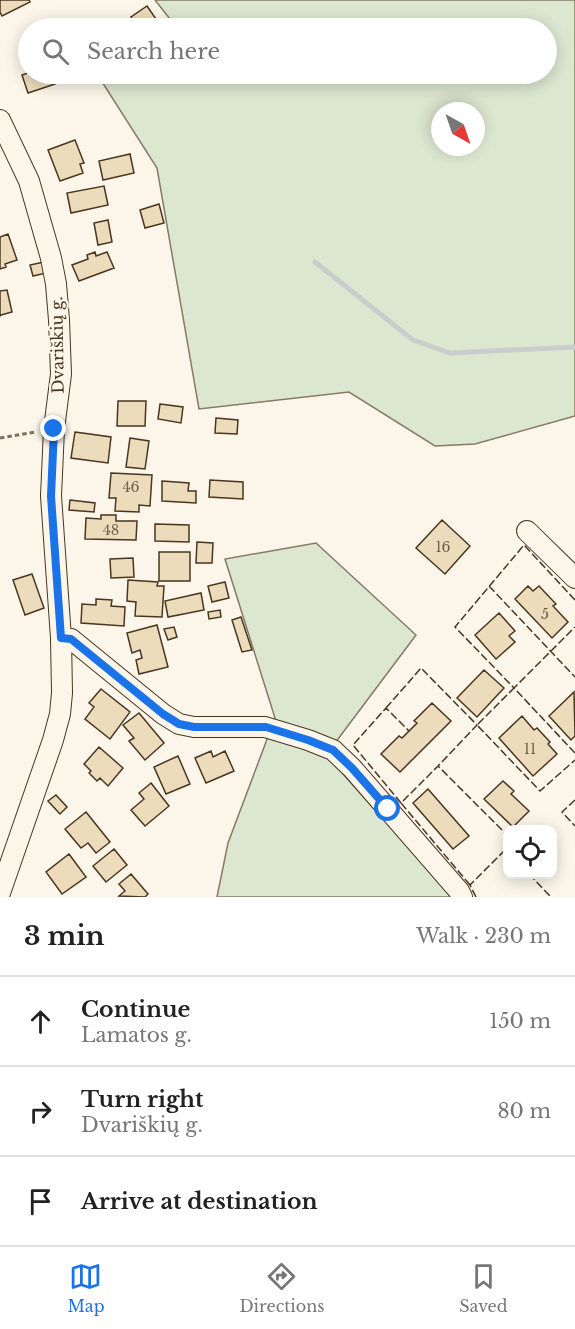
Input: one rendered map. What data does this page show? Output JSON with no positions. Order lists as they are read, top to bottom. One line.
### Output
{"streets":{"street":["Dvariškių g."]},"house_numbers":["46","48","16","5","11"],"north":"bottom right","page":{"search":"Search here","heading":["3 min","Walk · 230 m"],"list":[["Continue","Lamatos g.","150 m"],["Turn right","Dvariškių g.","80 m"],"Arrive at destination"],"nav":["Map","Directions","Saved"]}}
